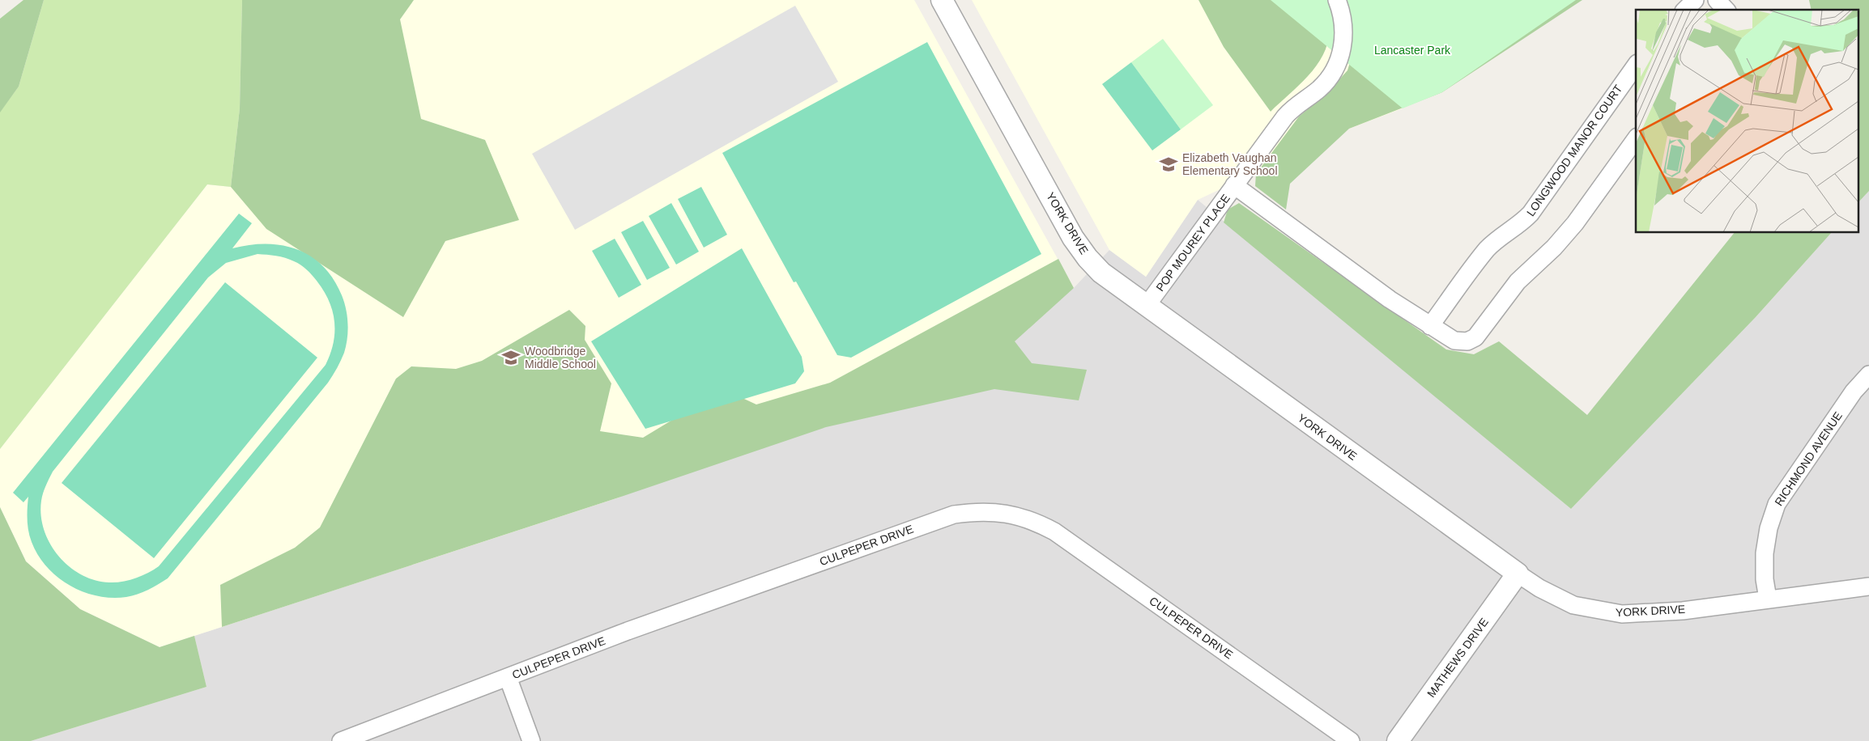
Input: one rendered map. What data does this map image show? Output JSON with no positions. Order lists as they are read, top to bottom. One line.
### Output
{"streets":{"street":["LONGWOOD MANOR COURT","YORK DRIVE","POP MOUREY PLACE","RICHMOND AVENUE","CULPEPER DRIVE","MATHEWS DRIVE"]},"crossings":[["YORK DRIVE","POP MOUREY PLACE"],["YORK DRIVE","RICHMOND AVENUE"],["YORK DRIVE","MATHEWS DRIVE"]],"parks":["Lancaster Park"],"places":{"school or university":["Elizabeth Vaughan Elementary School","Woodbridge Middle School"]}}
